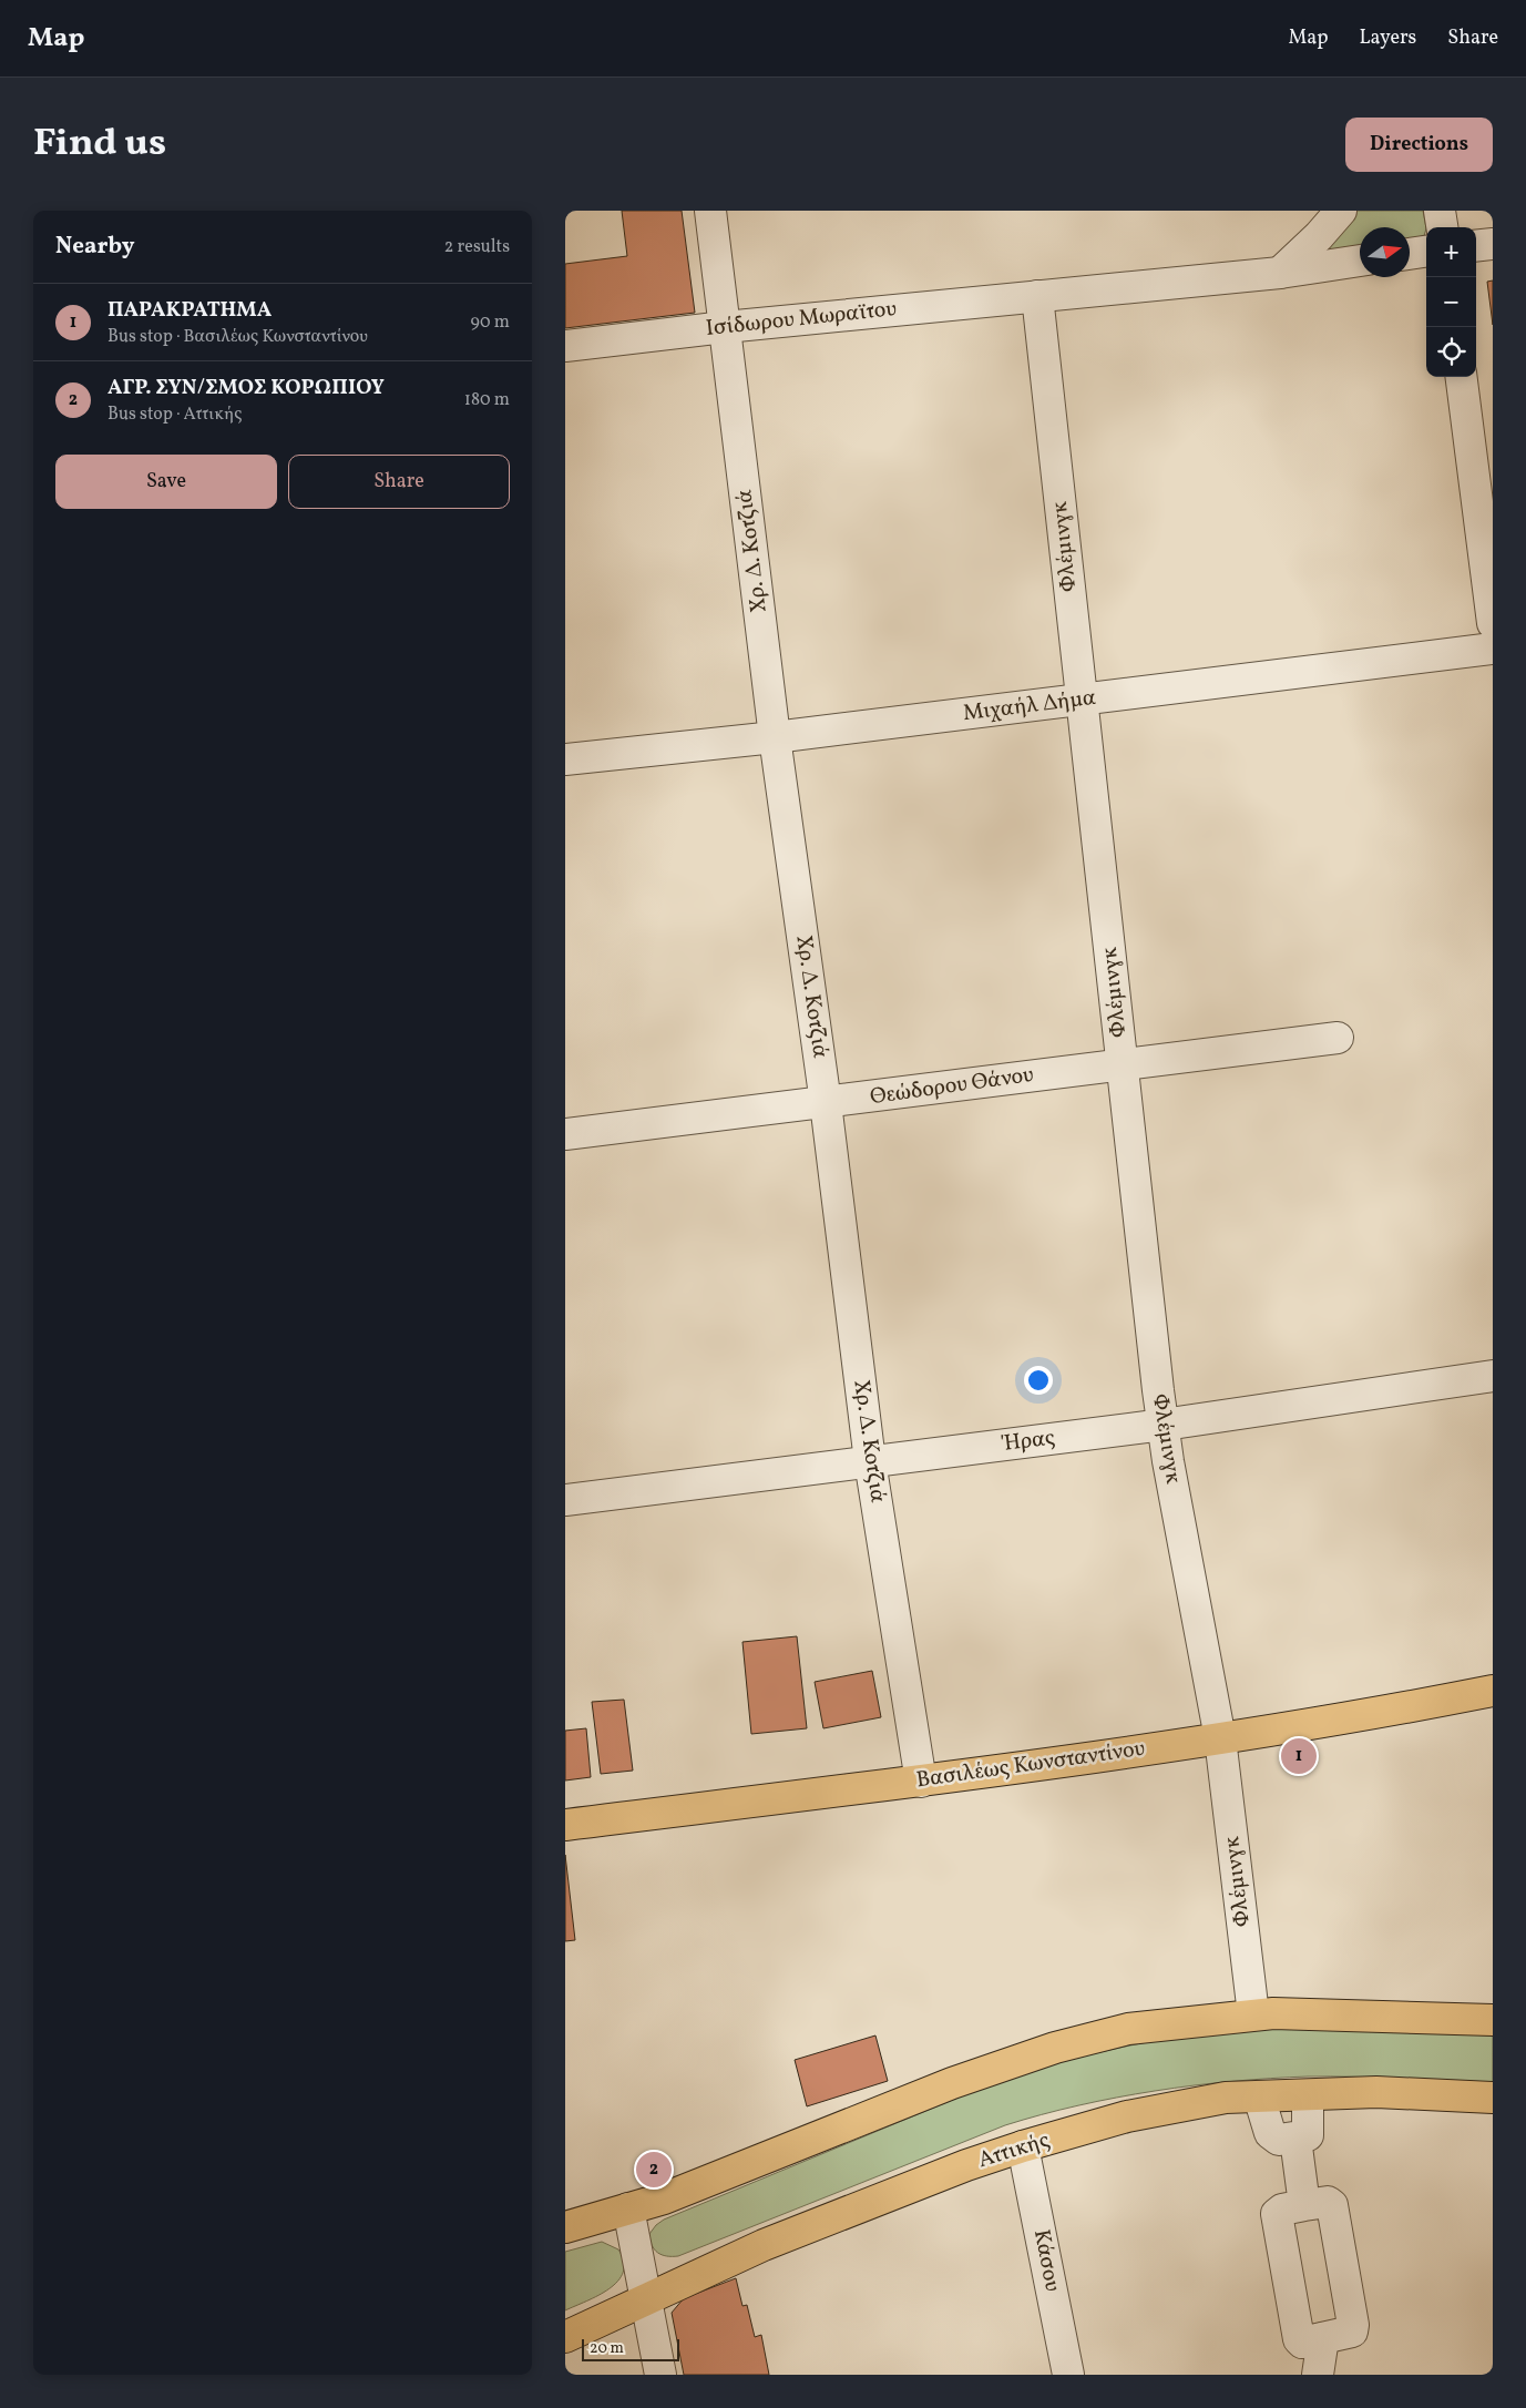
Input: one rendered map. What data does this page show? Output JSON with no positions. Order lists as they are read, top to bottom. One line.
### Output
{"streets":{"main road":["Βασιλέως Κωνσταντίνου","Αττικής"],"street":["Ισίδωρου Μωραϊτου","Φλέμινγκ","Χρ. Δ. Κοτζιά","Μιχαήλ Δήμα","Θεώδορου Θάνου","Ήρας","Κάσου"]},"crossings":[["Ισίδωρου Μωραϊτου","Φλέμινγκ"],["Ισίδωρου Μωραϊτου","Χρ. Δ. Κοτζιά"],["Φλέμινγκ","Μιχαήλ Δήμα"],["Φλέμινγκ","Θεώδορου Θάνου"],["Φλέμινγκ","Ήρας"],["Φλέμινγκ","Βασιλέως Κωνσταντίνου"],["Χρ. Δ. Κοτζιά","Μιχαήλ Δήμα"],["Χρ. Δ. Κοτζιά","Θεώδορου Θάνου"],["Χρ. Δ. Κοτζιά","Ήρας"],["Χρ. Δ. Κοτζιά","Βασιλέως Κωνσταντίνου"],["Αττικής","Κάσου"]],"scale_bar":"20 m","north":"right","page":{"header":"Map","nav":["Map","Layers","Share"],"title":"Find us","buttons":["Directions",["Save","Share"]],"heading":["Nearby","2 results"],"map_buttons":["+","−"],"list":[{"mark":"1","name":"ΠΑΡΑΚΡΑΤΗΜΑ","note":"Bus stop · Βασιλέως Κωνσταντίνου","value":"90 m"},{"mark":"2","name":"ΑΓΡ. ΣΥΝ/ΣΜΟΣ ΚΟΡΩΠΙΟΥ","note":"Bus stop · Αττικής","value":"180 m"}],"pins":["1","2"],"scale":"20 m"}}
